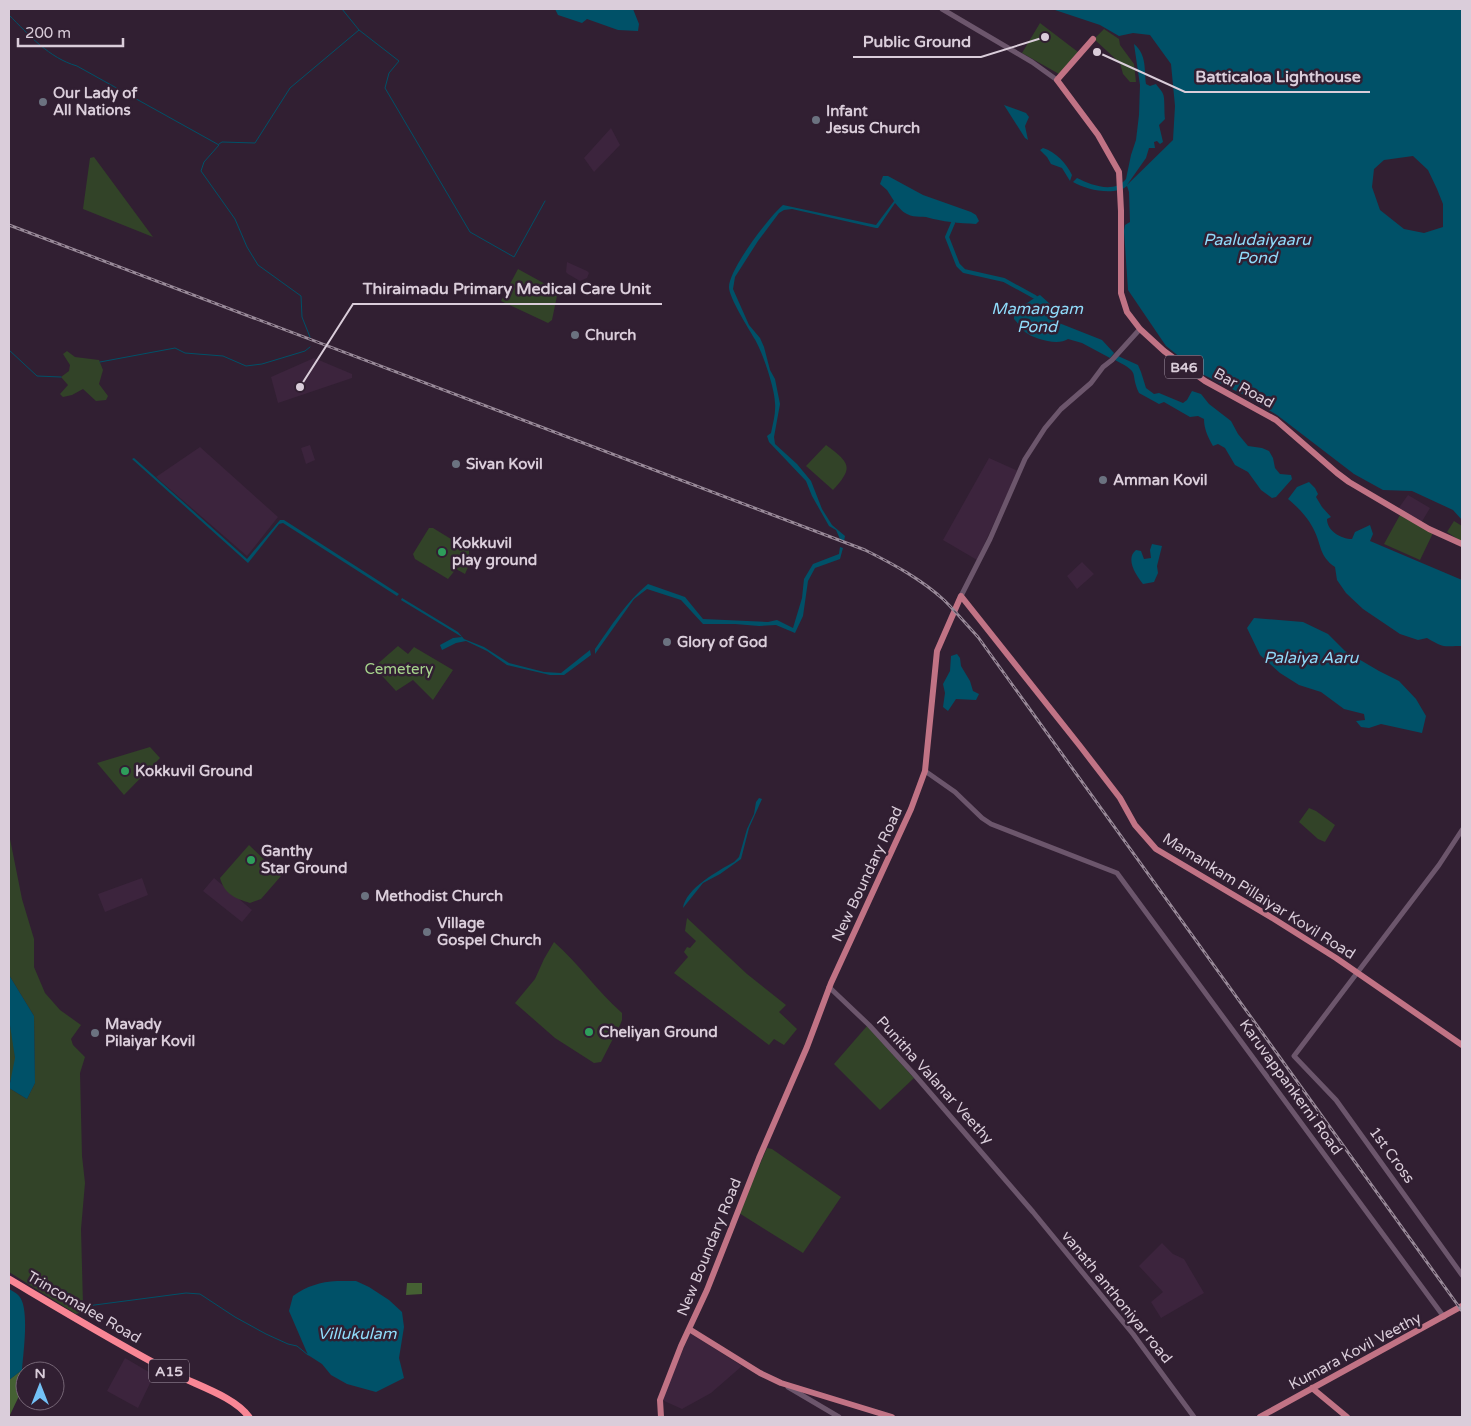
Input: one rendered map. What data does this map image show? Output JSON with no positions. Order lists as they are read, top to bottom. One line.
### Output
{"streets":{"highway":["Trincomalee Road","A15"],"main road":["B46","Bar Road","New Boundary Road","Mamankam Pillaiyar Kovil Road","Kumara Kovil Veethy"],"street":["Punitha Valanar Veethy","Karuvappankerni Road","1st Cross","vanath anthoniyar road"]},"crossings":[["Bar Road","New Boundary Road"],["New Boundary Road","Mamankam Pillaiyar Kovil Road"],["New Boundary Road","Punitha Valanar Veethy"],["New Boundary Road","Karuvappankerni Road"],["Mamankam Pillaiyar Kovil Road","1st Cross"],["Punitha Valanar Veethy","vanath anthoniyar road"],["Karuvappankerni Road","Kumara Kovil Veethy"]],"water":["Paaludaiyaaru Pond","Mamangam Pond","Palaiya Aaru","Villukulam"],"parks":["Cemetery"],"places":["Public Ground","Batticaloa Lighthouse","Our Lady of All Nations","Infant Jesus Church","Church","Thiraimadu Primary Medical Care Unit","Sivan Kovil","Amman Kovil","Kokkuvil play ground","Glory of God","Kokkuvil Ground","Ganthy Star Ground","Methodist Church","Village Gospel Church","Cheliyan Ground","Mavady Pilaiyar Kovil"],"scale_bar":"200 m","north":"top"}
